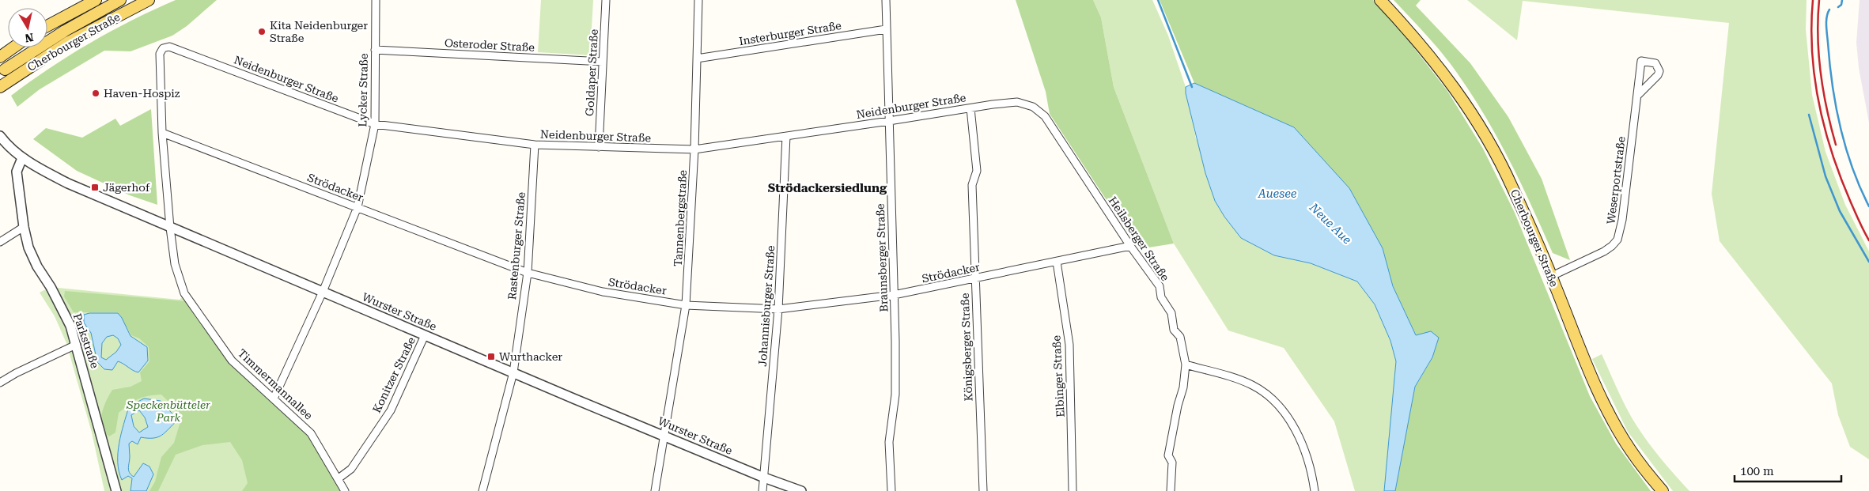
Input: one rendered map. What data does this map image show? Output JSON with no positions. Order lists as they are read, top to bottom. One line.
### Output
{"streets":{"main road":["Cherbourger Straße"],"street":["Insterburger Straße","Osteroder Straße","Goldaper Straße","Neidenburger Straße","Lycker Straße","Weserportstraße","Strödacker","Tannenbergstraße","Heilsberger Straße","Rastenburger Straße","Braunsberger Straße","Johannisburger Straße","Wurster Straße","Parkstraße","Königsberger Straße","Konitzer Straße","Elbinger Straße","Timmermannallee"]},"crossings":[["Insterburger Straße","Tannenbergstraße"],["Insterburger Straße","Braunsberger Straße"],["Cherbourger Straße","Weserportstraße"],["Osteroder Straße","Goldaper Straße"],["Osteroder Straße","Lycker Straße"],["Goldaper Straße","Neidenburger Straße"],["Neidenburger Straße","Lycker Straße"],["Neidenburger Straße","Tannenbergstraße"],["Neidenburger Straße","Heilsberger Straße"],["Neidenburger Straße","Rastenburger Straße"],["Neidenburger Straße","Braunsberger Straße"],["Neidenburger Straße","Johannisburger Straße"],["Neidenburger Straße","Königsberger Straße"],["Neidenburger Straße","Timmermannallee"],["Lycker Straße","Strödacker"],["Lycker Straße","Wurster Straße"],["Lycker Straße","Timmermannallee"],["Strödacker","Tannenbergstraße"],["Strödacker","Heilsberger Straße"],["Strödacker","Rastenburger Straße"],["Strödacker","Braunsberger Straße"],["Strödacker","Johannisburger Straße"],["Strödacker","Königsberger Straße"],["Strödacker","Elbinger Straße"],["Strödacker","Timmermannallee"],["Tannenbergstraße","Wurster Straße"],["Rastenburger Straße","Wurster Straße"],["Johannisburger Straße","Wurster Straße"],["Wurster Straße","Parkstraße"],["Wurster Straße","Konitzer Straße"],["Wurster Straße","Timmermannallee"],["Konitzer Straße","Timmermannallee"]],"districts":["Strödackersiedlung"],"water":["Auesee","Neue Aue"],"parks":["Speckenbütteler Park"],"places":{"other":["Kita Neidenburger Straße","Haven-Hospiz"],"transit":["Jägerhof","Wurthacker"]},"scale_bar":"100 m","north":"bottom"}
